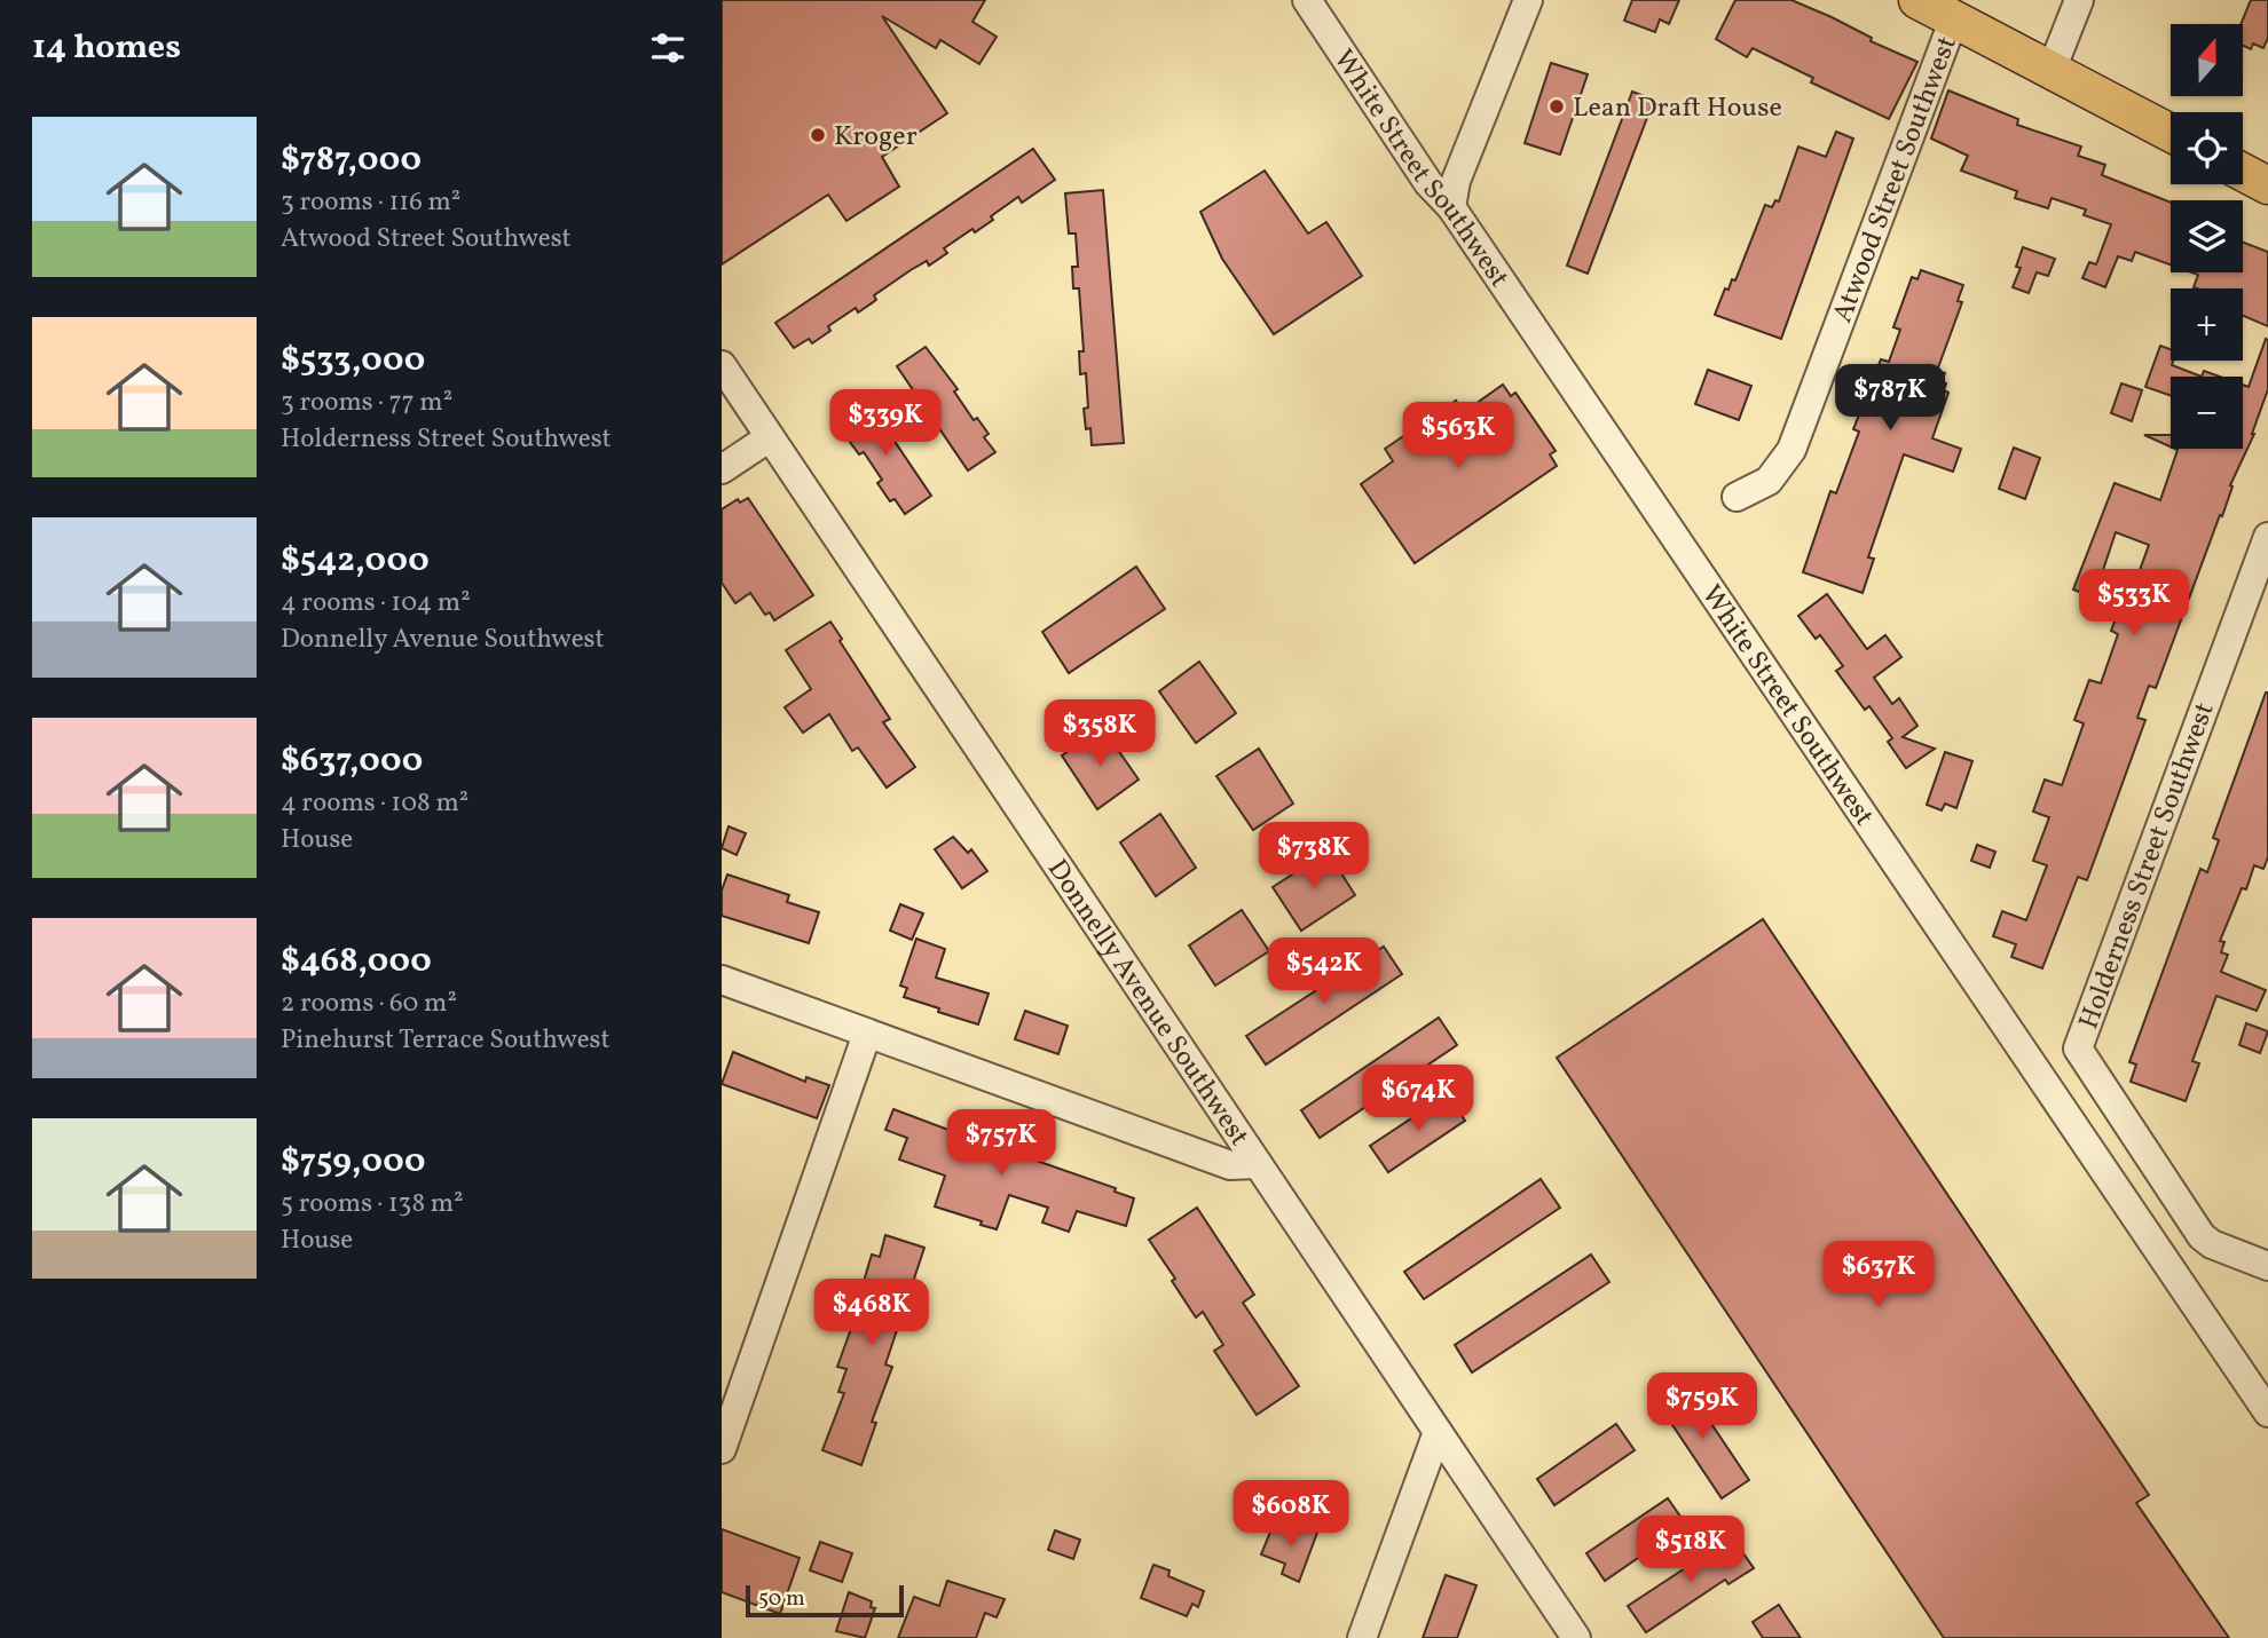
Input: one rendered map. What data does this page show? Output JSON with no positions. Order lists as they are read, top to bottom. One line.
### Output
{"streets":{"street":["White Street Southwest","Atwood Street Southwest","Holderness Street Southwest","Donnelly Avenue Southwest"]},"places":["Lean Draft House","Kroger"],"scale_bar":"50 m","north":"top","page":{"heading":"14 homes","map_buttons":["+","−"],"list":[{"name":"$787,000","note":"3 rooms · 116 m² · Atwood Street Southwest"},{"name":"$533,000","note":"3 rooms · 77 m² · Holderness Street Southwest"},{"name":"$542,000","note":"4 rooms · 104 m² · Donnelly Avenue Southwest"},{"name":"$637,000","note":"4 rooms · 108 m² · House"},{"name":"$468,000","note":"2 rooms · 60 m² · Pinehurst Terrace Southwest"},{"name":"$759,000","note":"5 rooms · 138 m² · House"}],"price":["$787K","$339K","$563K","$533K","$358K","$738K","$542K","$674K","$757K","$637K","$468K","$759K","$608K","$518K"],"scale":"50 m"}}
